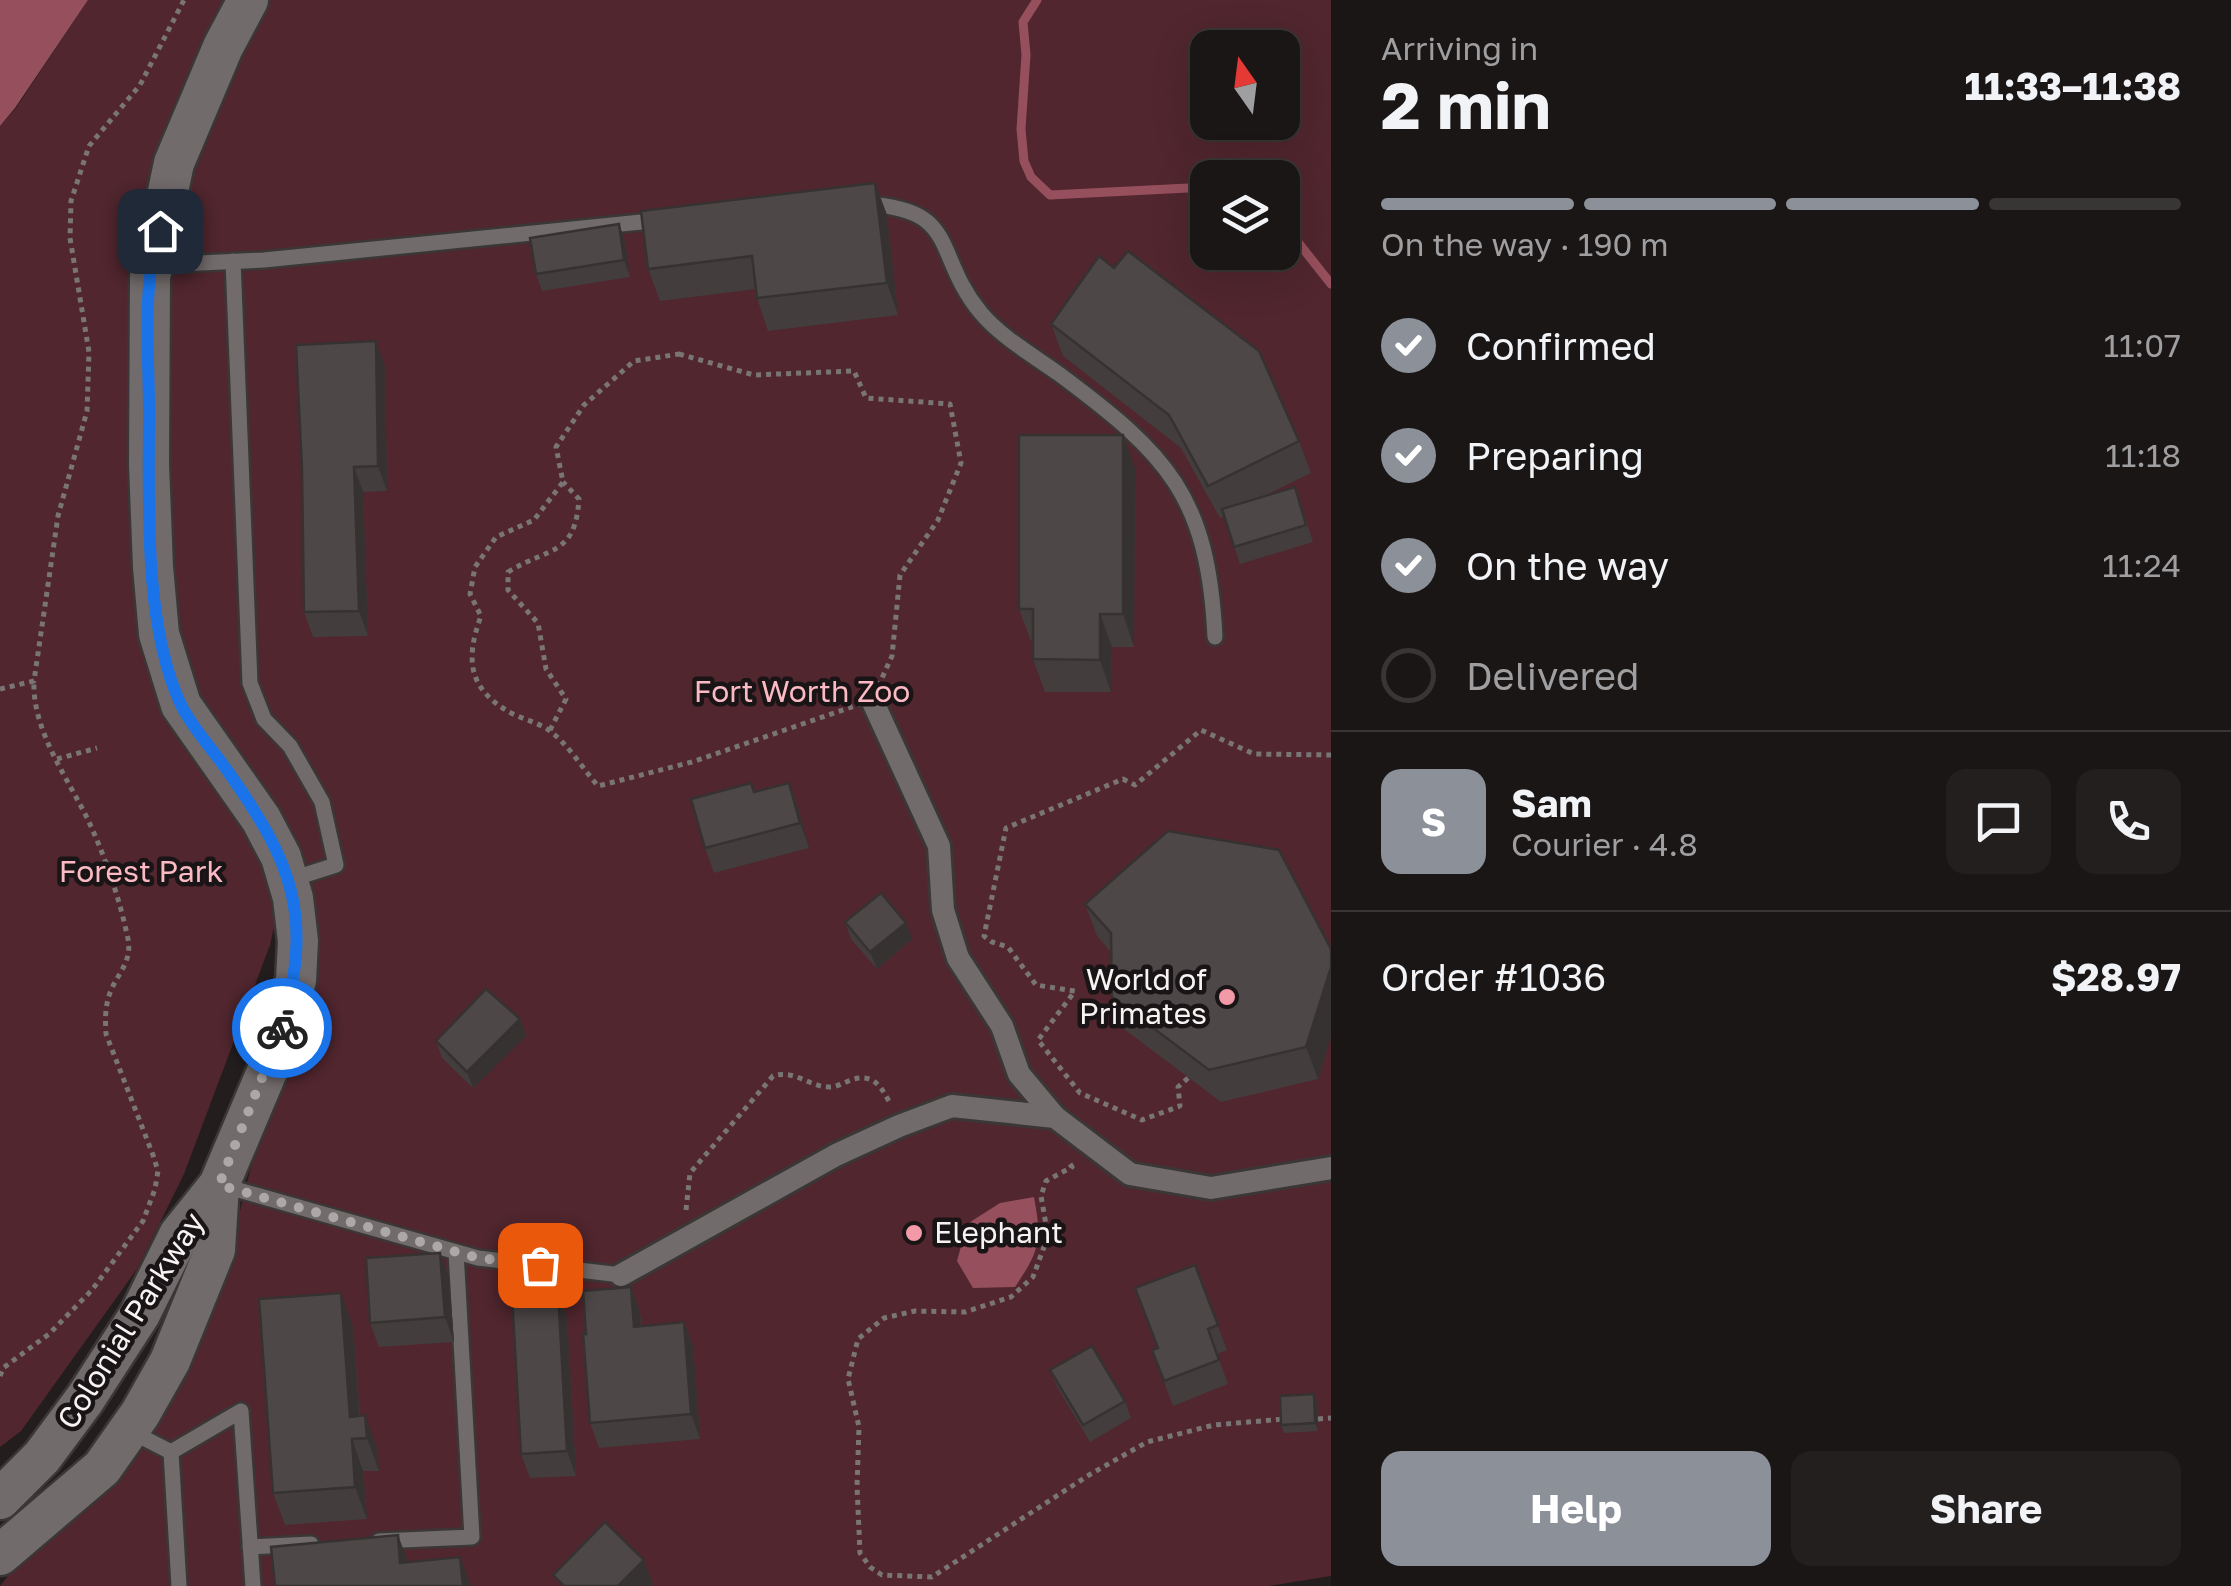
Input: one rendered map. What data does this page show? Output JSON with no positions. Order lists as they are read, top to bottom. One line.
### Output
{"streets":{"street":["Colonial Parkway"]},"parks":["Fort Worth Zoo","Forest Park"],"places":["World of Primates","Elephant"],"north":"top","page":{"heading":["2 min","Arriving in","11:33–11:38"],"panel":["Sam","Courier · 4.8","Order #1036","$28.97"],"bar":"On the way · 190 m","list":[["Confirmed","11:07"],["Preparing","11:18"],["On the way","11:24"],"Delivered"],"round":"S","buttons":["Help","Share"]}}
